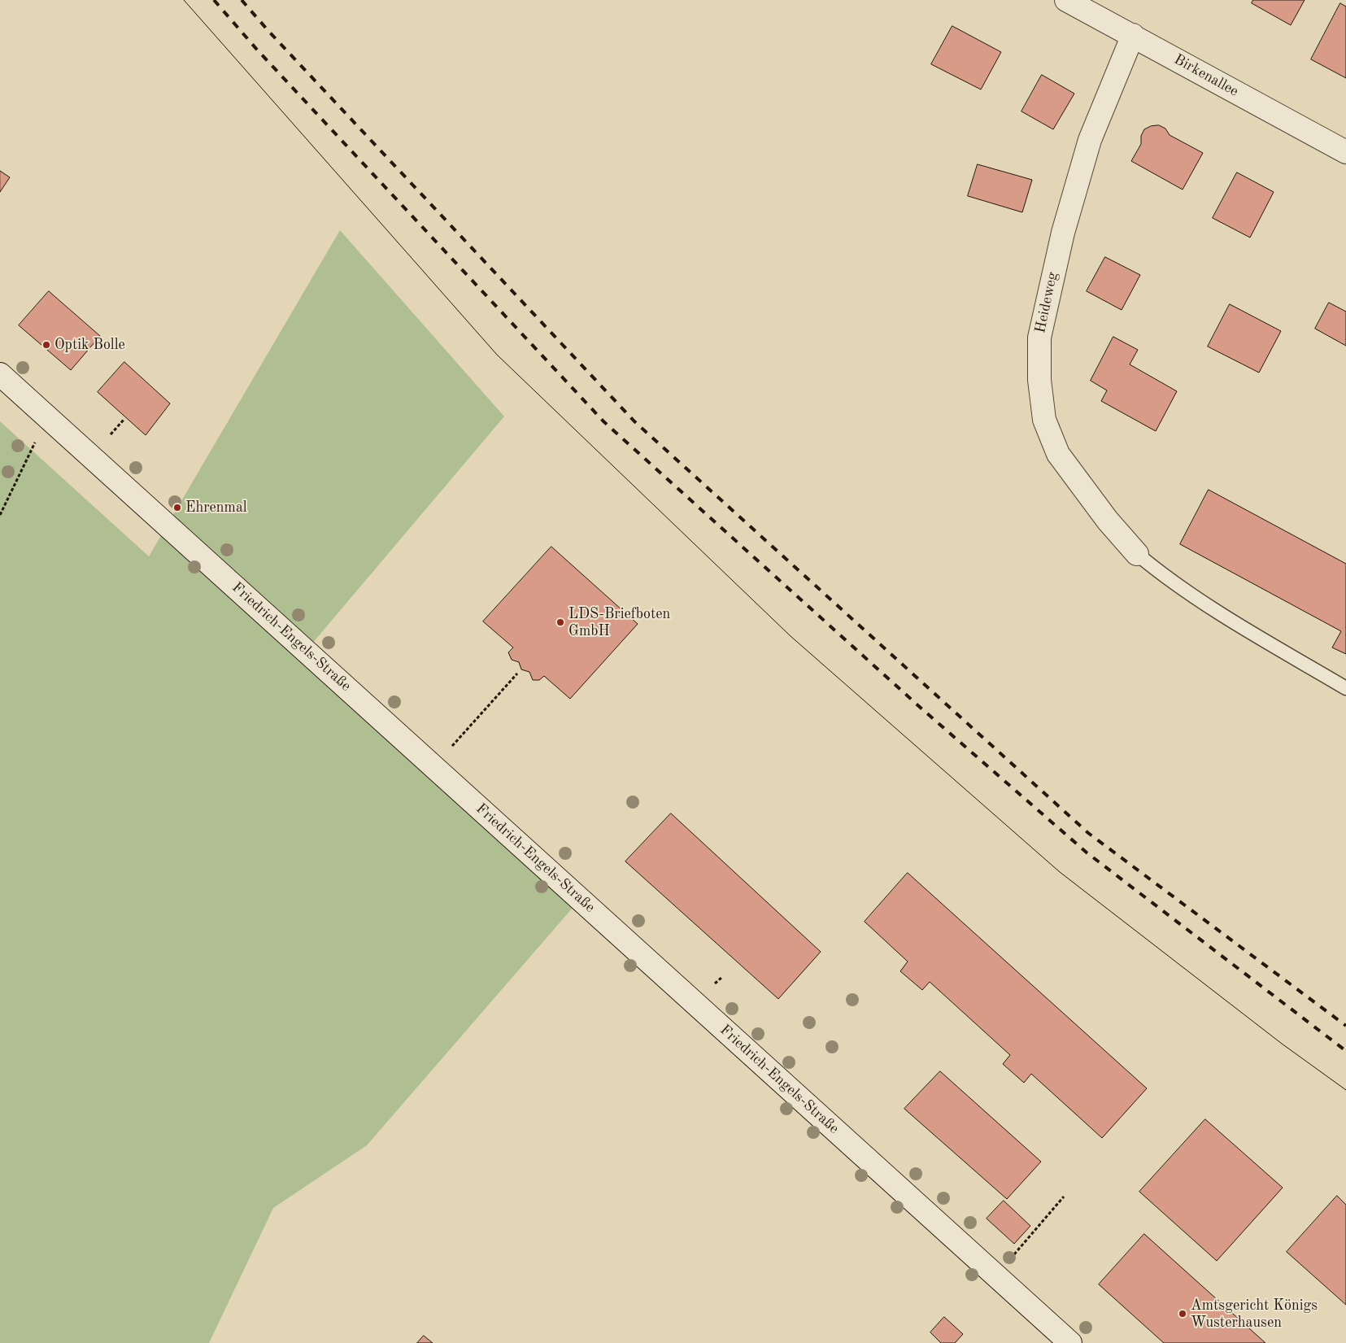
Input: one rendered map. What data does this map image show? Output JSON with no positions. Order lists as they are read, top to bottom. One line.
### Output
{"streets":{"main road":["Birkenallee","Heideweg","Friedrich-Engels-Straße"]},"crossings":[["Birkenallee","Heideweg"]],"places":["Optik Bolle","Ehrenmal","LDS-Briefboten GmbH","Amtsgericht Königs Wusterhausen"]}
